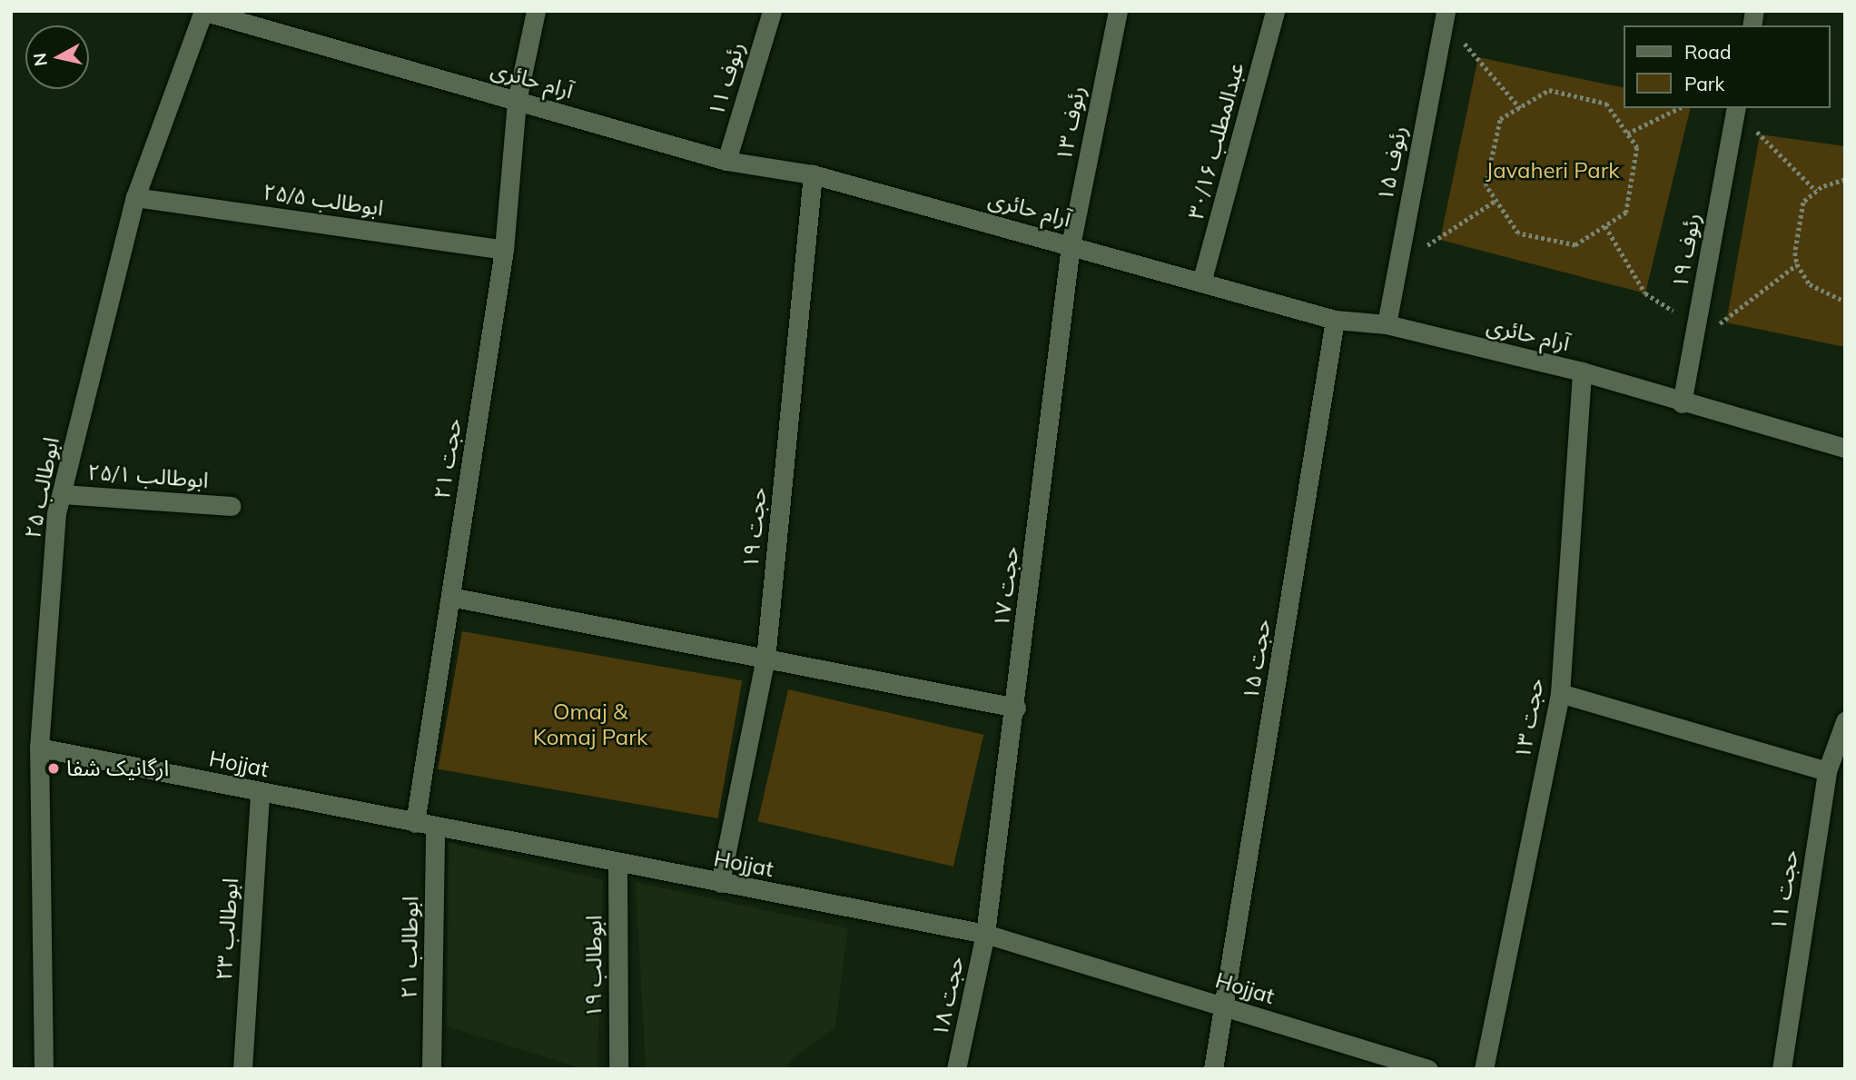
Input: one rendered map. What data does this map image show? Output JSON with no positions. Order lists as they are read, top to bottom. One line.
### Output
{"streets":{"street":["رئوف ۱۱","آرام حائری","رئوف ۱۳","عبدالمطلب ۳۰/۱۶","رئوف ۱۵","ابوطالب ۲۵/۵","رئوف ۱۹","حجت ۲۱","ابوطالب ۲۵/۱","ابوطالب ۲۵","حجت ۱۹","حجت ۱۷","حجت ۱۵","حجت ۱۳","Hojjat","حجت ۱۱","ابوطالب ۲۳","ابوطالب ۲۱","ابوطالب ۱۹","حجت ۱۸"]},"crossings":[["رئوف ۱۱","آرام حائری"],["آرام حائری","رئوف ۱۳"],["آرام حائری","عبدالمطلب ۳۰/۱۶"],["آرام حائری","رئوف ۱۵"],["آرام حائری","رئوف ۱۹"],["آرام حائری","حجت ۲۱"],["آرام حائری","ابوطالب ۲۵"],["آرام حائری","حجت ۱۹"],["آرام حائری","حجت ۱۷"],["آرام حائری","حجت ۱۵"],["آرام حائری","حجت ۱۳"],["رئوف ۱۳","حجت ۱۷"],["ابوطالب ۲۵/۵","حجت ۲۱"],["ابوطالب ۲۵/۵","ابوطالب ۲۵"],["حجت ۲۱","Hojjat"],["ابوطالب ۲۵/۱","ابوطالب ۲۵"],["ابوطالب ۲۵","Hojjat"],["حجت ۱۹","Hojjat"],["حجت ۱۷","Hojjat"],["حجت ۱۷","حجت ۱۸"],["حجت ۱۵","Hojjat"],["Hojjat","ابوطالب ۲۳"],["Hojjat","ابوطالب ۲۱"],["Hojjat","ابوطالب ۱۹"],["Hojjat","حجت ۱۸"]],"parks":["Javaheri Park","Omaj & Komaj Park"],"places":["ارگانیک شفا"],"legend":["Road","Park"],"north":"left"}
